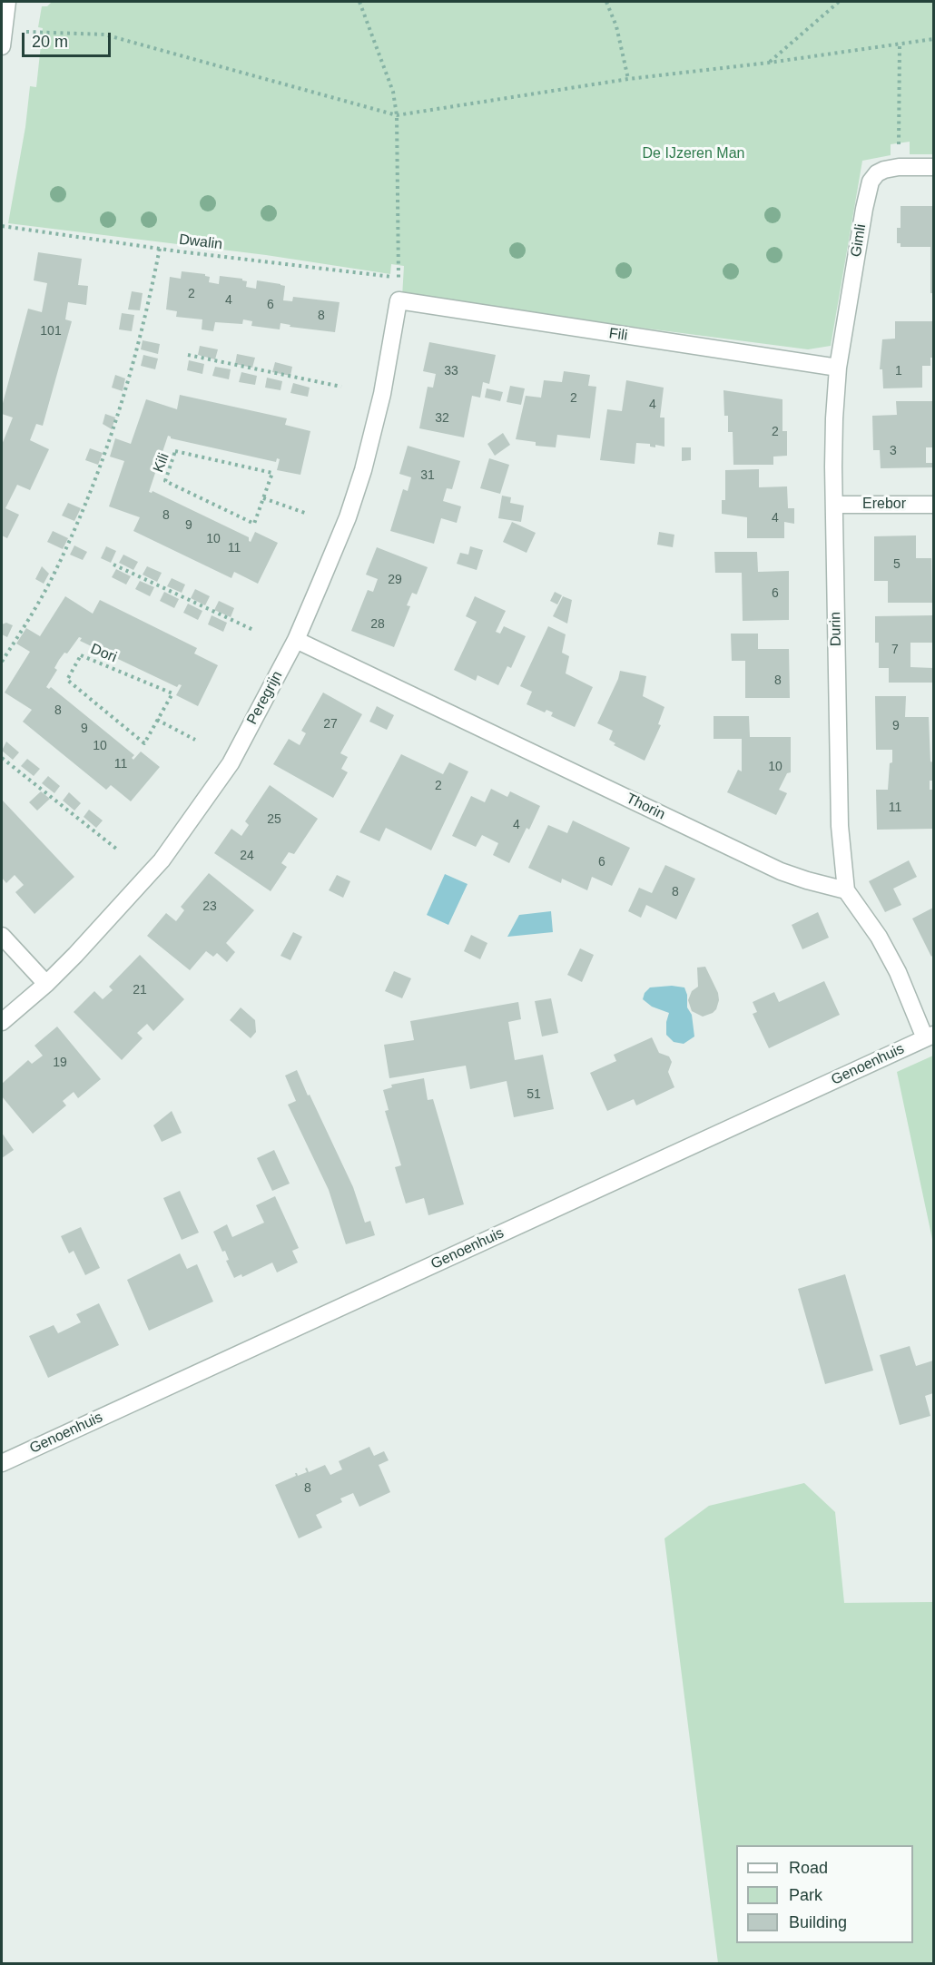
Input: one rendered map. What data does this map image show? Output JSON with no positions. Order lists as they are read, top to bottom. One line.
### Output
{"streets":{"street":["Gimli","Fili","Erebor","Durin","Peregrijn","Thorin","Genoenhuis"],"path":["Dwalin","Kili","Dori"]},"crossings":[["Gimli","Fili"],["Gimli","Durin"],["Fili","Durin"],["Fili","Peregrijn"],["Erebor","Durin"],["Durin","Thorin"],["Peregrijn","Thorin"]],"parks":["De IJzeren Man"],"house_numbers":["2","4","6","8","101","33","1","2","4","32","2","3","31","8","4","9","10","11","5","29","6","28","7","8","8","27","9","9","10","11","10","2","11","25","4","24","6","8","23","21","19","51","8"],"legend":["Road","Park","Building"],"scale_bar":"20 m"}
